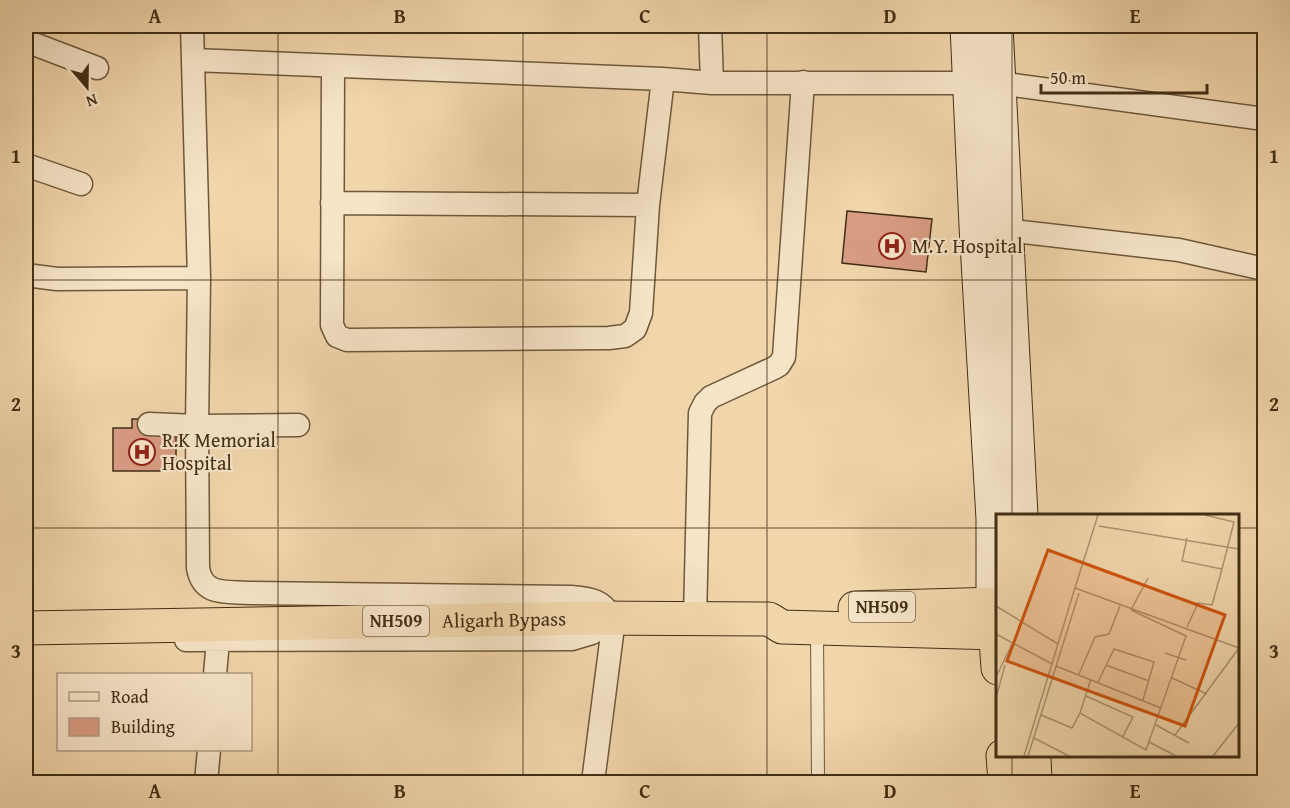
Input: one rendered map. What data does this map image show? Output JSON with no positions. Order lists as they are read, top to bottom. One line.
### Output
{"streets":{"highway":["NH509","Aligarh Bypass"]},"places":{"hospital":["M.Y. Hospital","R.K Memorial Hospital"]},"legend":["Road","Building"],"scale_bar":"50 m","north":"bottom","grid":{"columns":["A","B","C","D","E"],"rows":["1","2","3"]}}
